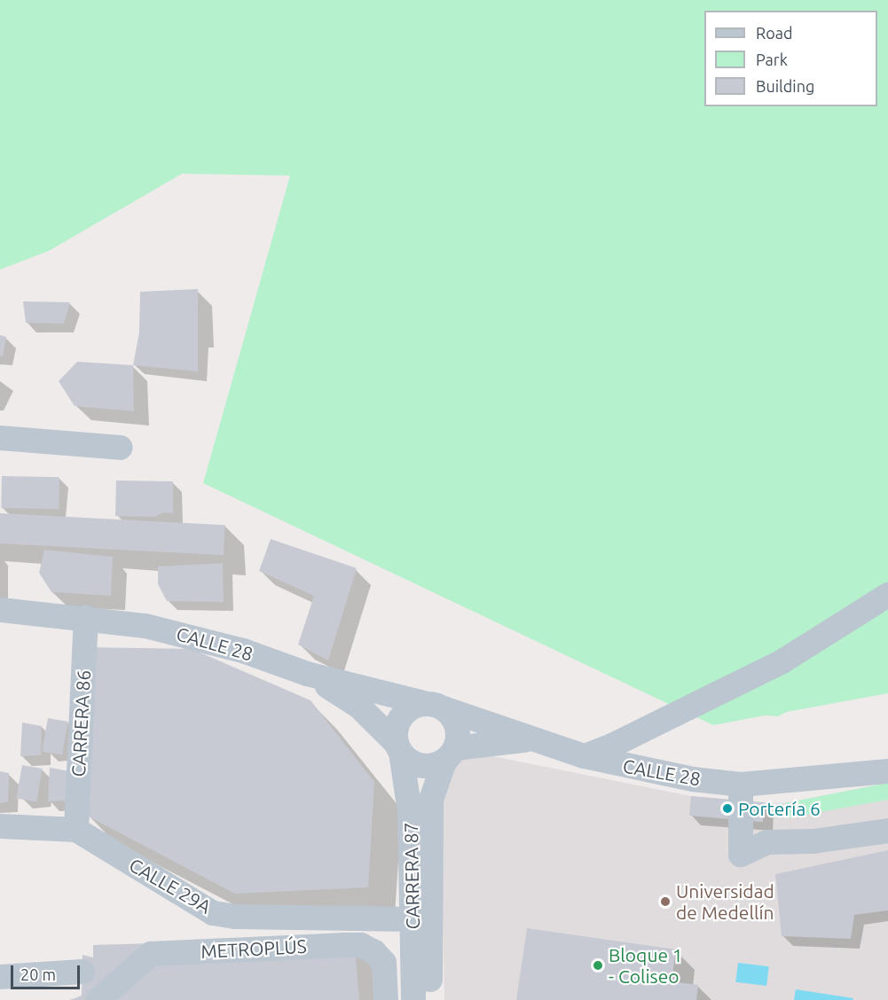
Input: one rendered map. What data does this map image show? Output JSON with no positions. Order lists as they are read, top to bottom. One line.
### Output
{"streets":{"street":["CALLE 28","CARRERA 86","CARRERA 87","CALLE 29A","METROPLÚS"]},"crossings":[["CALLE 28","CARRERA 86"],["CALLE 28","CARRERA 87"],["CARRERA 86","CALLE 29A"],["CARRERA 87","CALLE 29A"]],"places":["Portería 6","Universidad de Medellín","Bloque 1 - Coliseo"],"legend":["Road","Park","Building"],"scale_bar":"20 m"}
